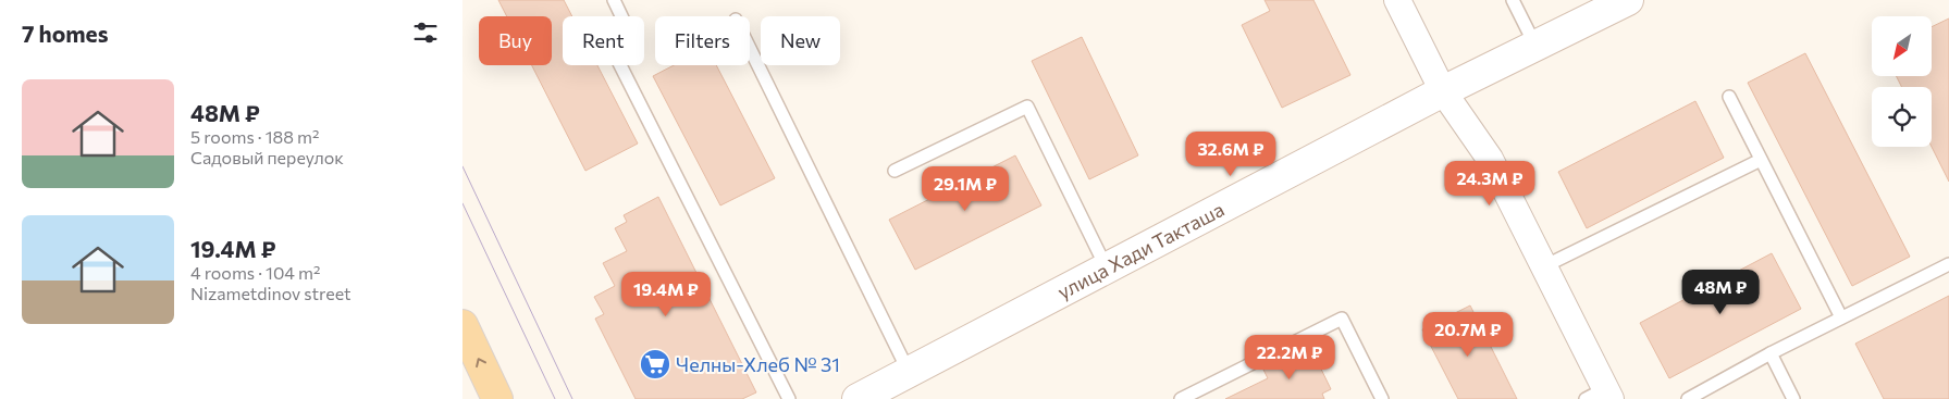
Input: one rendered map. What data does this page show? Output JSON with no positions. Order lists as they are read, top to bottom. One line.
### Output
{"streets":{"main road":["улица Хади Такташа"]},"places":{"supermarket":["Челны-Хлеб № 31"]},"north":"bottom left","page":{"heading":"7 homes","chip":["Buy","Rent","Filters","New"],"list":[{"name":"48M ₽","note":"5 rooms · 188 m² · Садовый переулок"},{"name":"19.4M ₽","note":"4 rooms · 104 m² · Nizametdinov street"}],"price":["32.6M ₽","24.3M ₽","29.1M ₽","48M ₽","19.4M ₽","20.7M ₽","22.2M ₽"]}}
